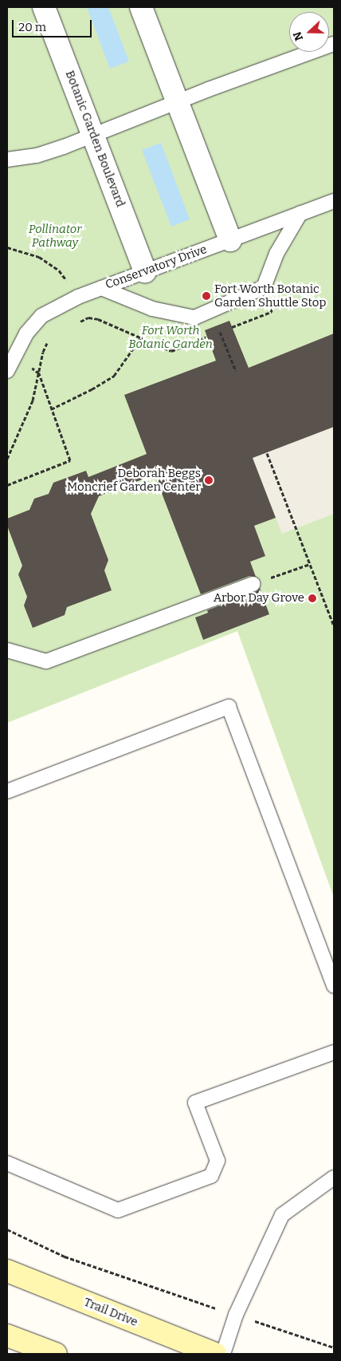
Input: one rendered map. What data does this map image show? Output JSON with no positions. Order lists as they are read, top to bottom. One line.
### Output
{"streets":{"street":["Botanic Garden Boulevard","Trail Drive"],"lane":["Conservatory Drive"]},"crossings":[["Botanic Garden Boulevard","Conservatory Drive"]],"parks":["Pollinator Pathway","Fort Worth Botanic Garden"],"places":["Fort Worth Botanic Garden Shuttle Stop","Deborah Beggs Moncrief Garden Center","Arbor Day Grove"],"scale_bar":"20 m","north":"left"}
